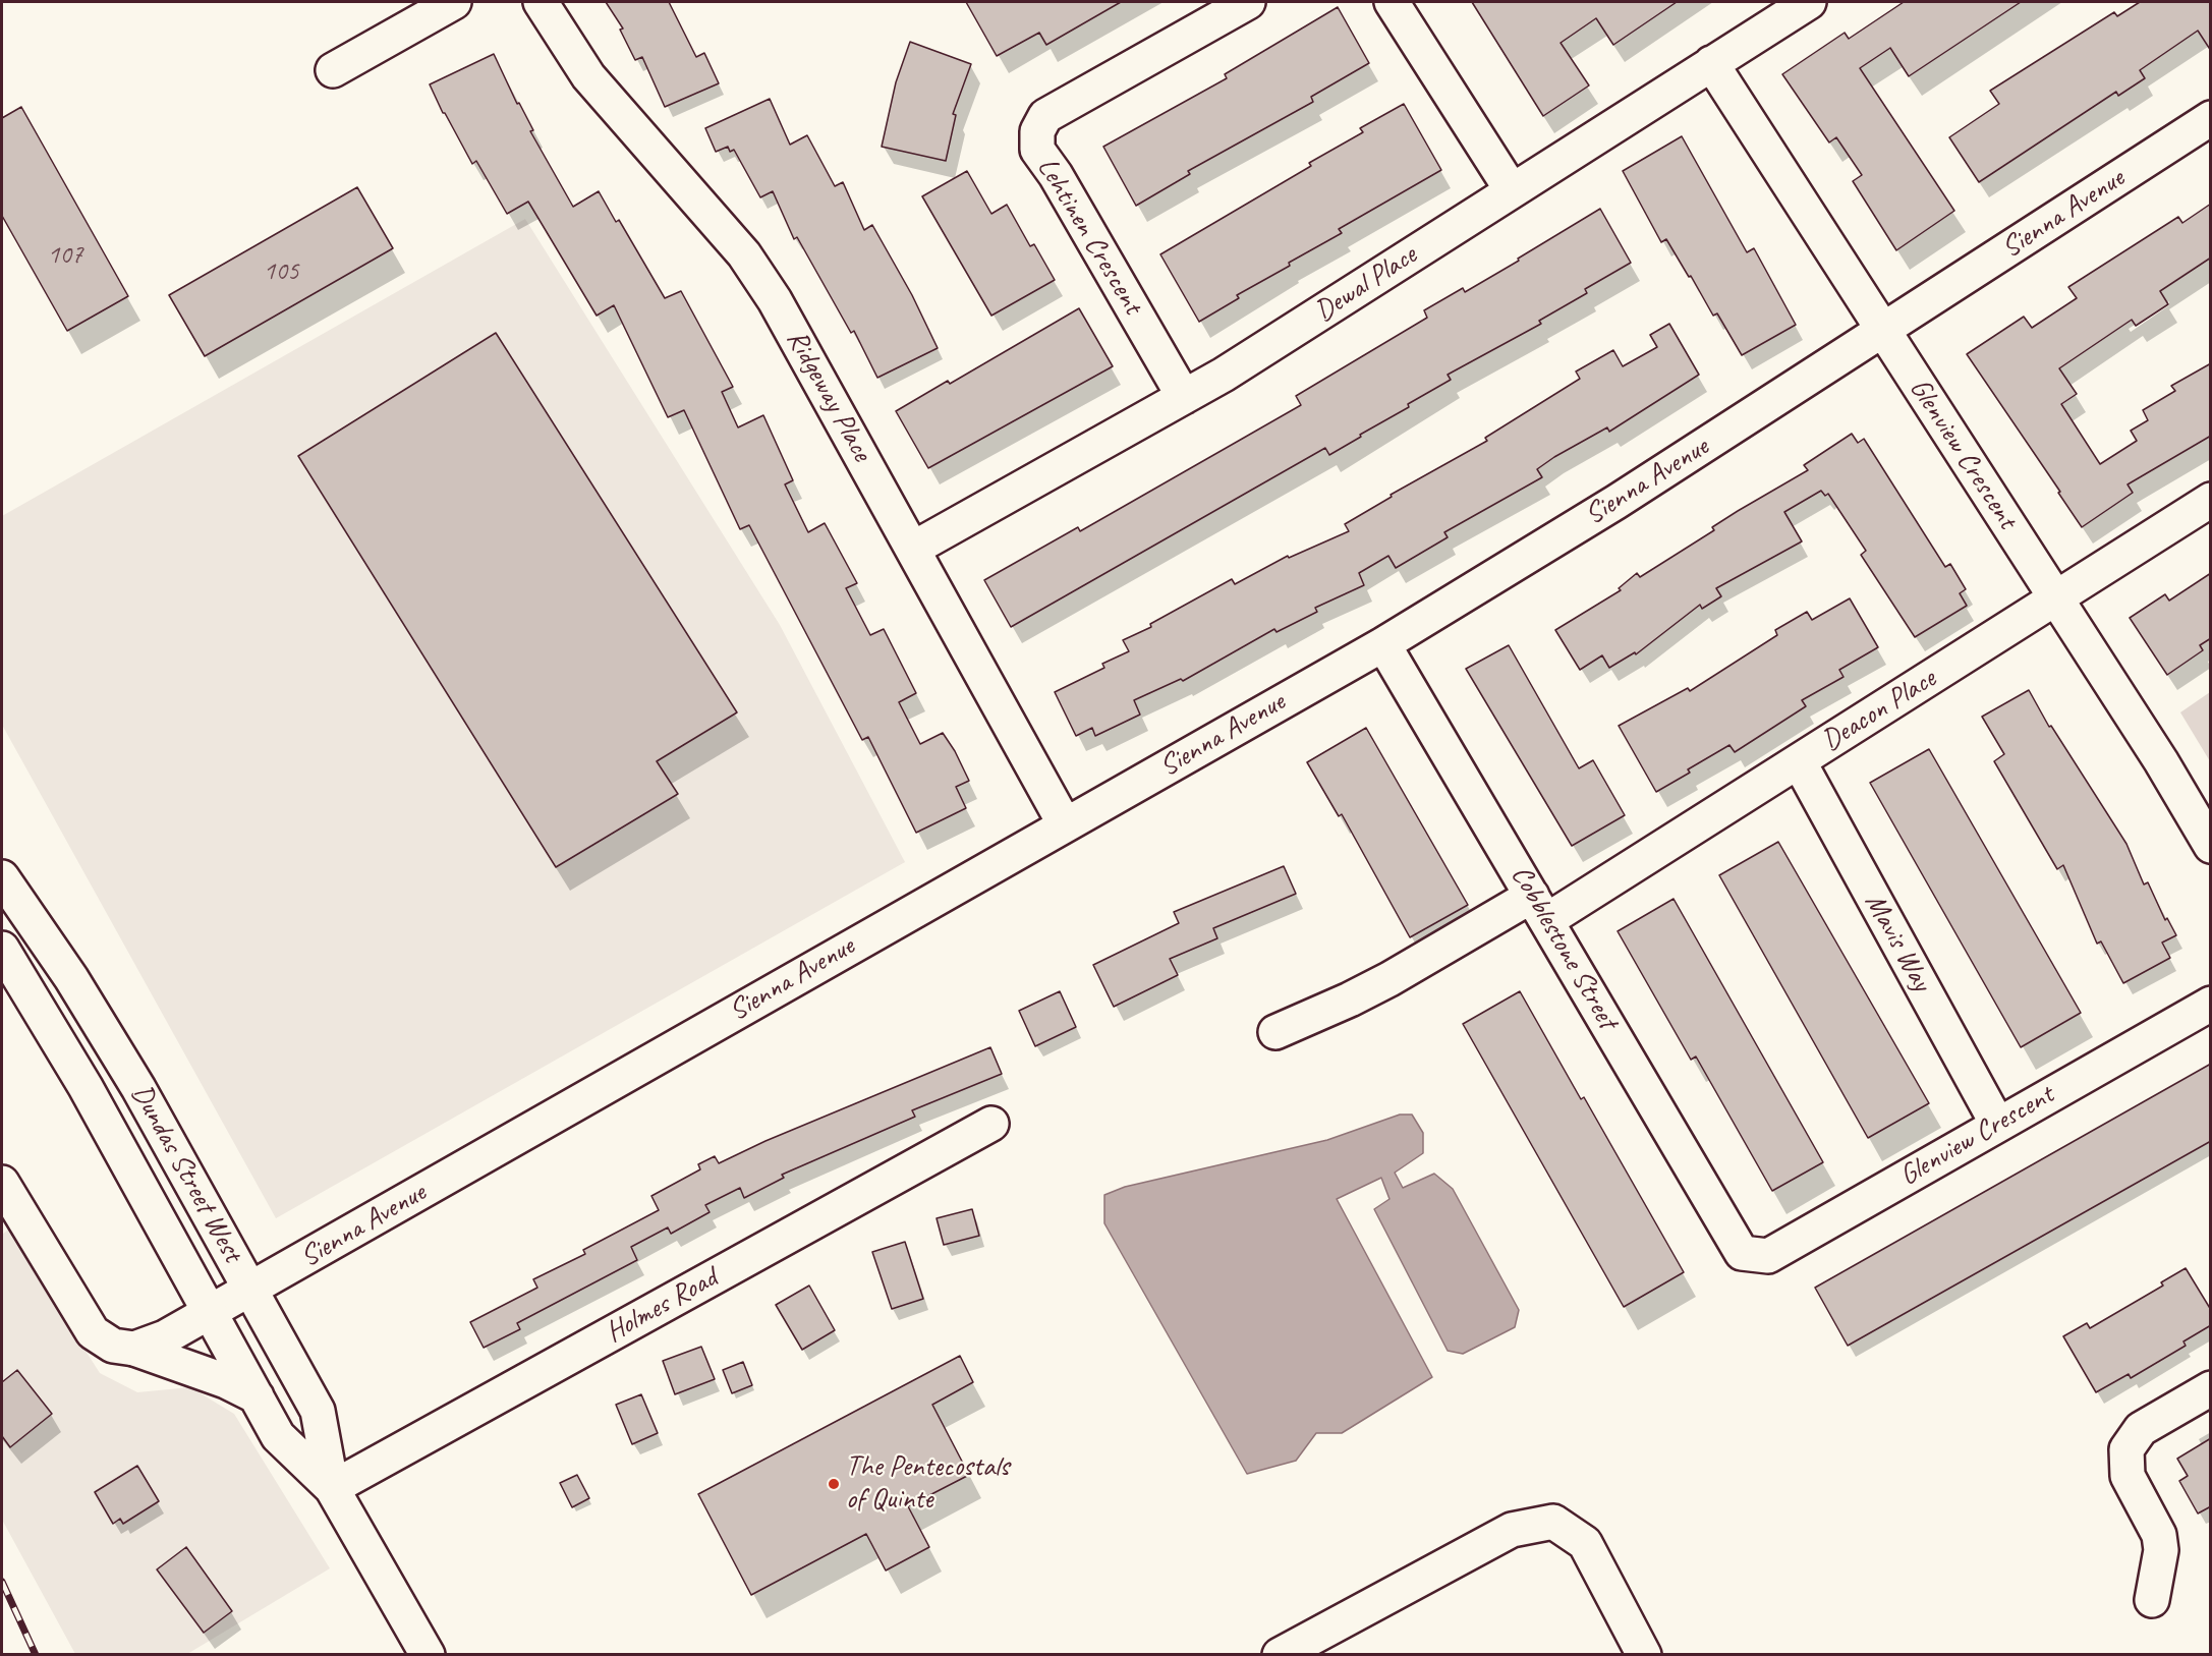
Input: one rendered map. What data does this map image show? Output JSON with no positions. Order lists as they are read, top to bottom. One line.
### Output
{"streets":{"street":["Sienna Avenue","Lehtinen Crescent","Dewal Place","Ridgeway Place","Glenview Crescent","Deacon Place","Mavis Way","Cobblestone Street","Dundas Street West","Holmes Road"]},"crossings":[["Sienna Avenue","Ridgeway Place"],["Sienna Avenue","Glenview Crescent"],["Sienna Avenue","Cobblestone Street"],["Sienna Avenue","Dundas Street West"],["Lehtinen Crescent","Dewal Place"],["Dewal Place","Ridgeway Place"],["Dewal Place","Glenview Crescent"],["Glenview Crescent","Deacon Place"],["Glenview Crescent","Mavis Way"],["Glenview Crescent","Cobblestone Street"],["Deacon Place","Mavis Way"],["Deacon Place","Cobblestone Street"],["Dundas Street West","Holmes Road"]],"places":["The Pentecostals of Quinte"],"house_numbers":["107","105"]}
